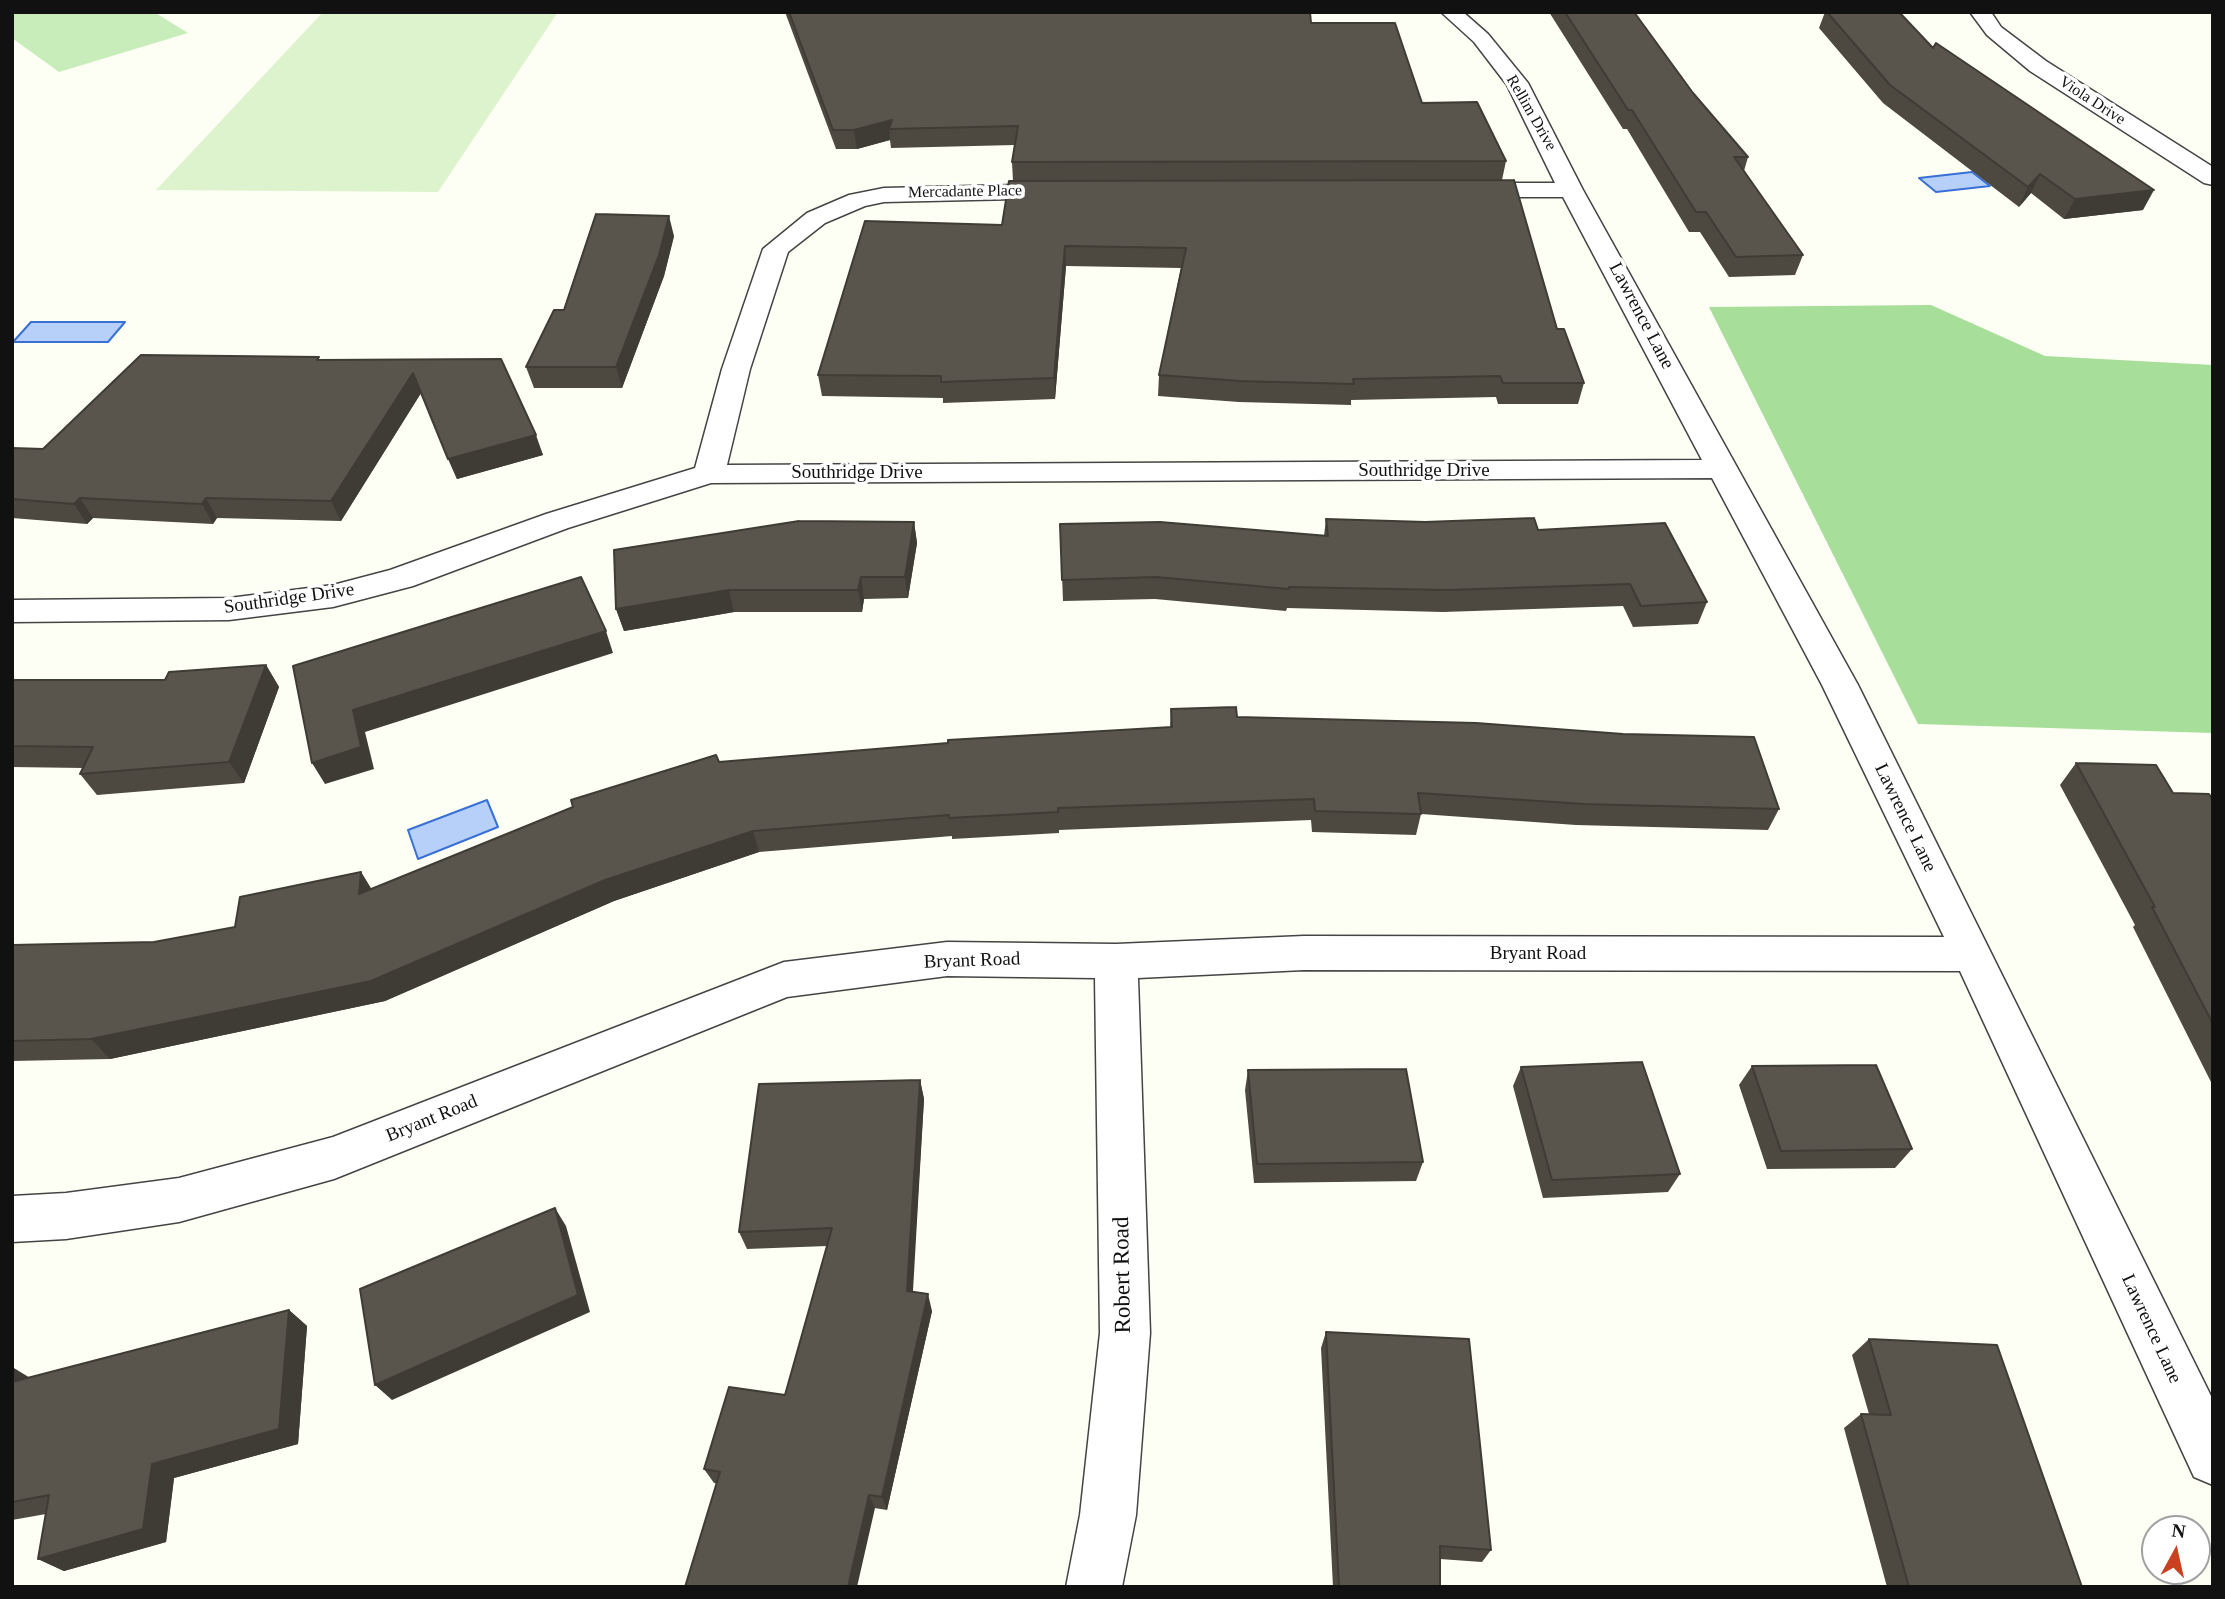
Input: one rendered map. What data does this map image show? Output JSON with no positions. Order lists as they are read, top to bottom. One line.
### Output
{"streets":{"street":["Viola Drive","Rellim Drive","Mercadante Place","Lawrence Lane","Southridge Drive","Bryant Road","Robert Road"]},"crossings":[["Rellim Drive","Lawrence Lane"],["Mercadante Place","Southridge Drive"],["Lawrence Lane","Southridge Drive"],["Lawrence Lane","Bryant Road"],["Bryant Road","Robert Road"]],"north":"top"}
